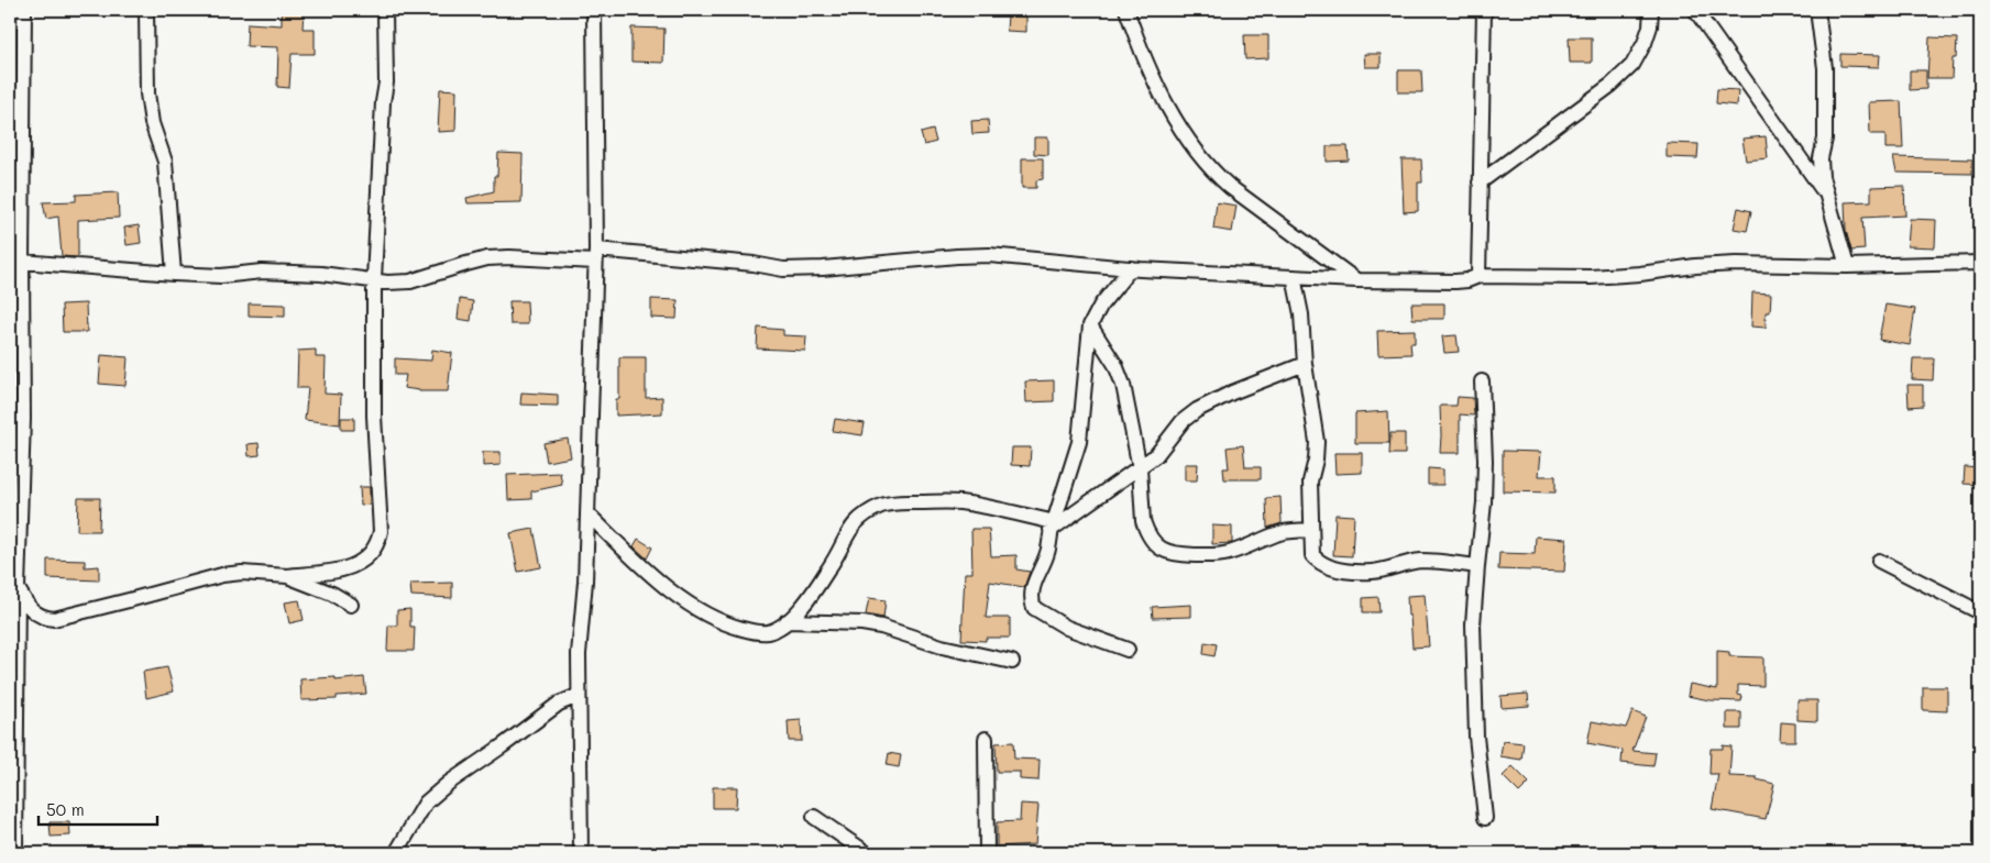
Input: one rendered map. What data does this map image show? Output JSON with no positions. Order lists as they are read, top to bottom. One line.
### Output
{"scale_bar":"50 m"}
